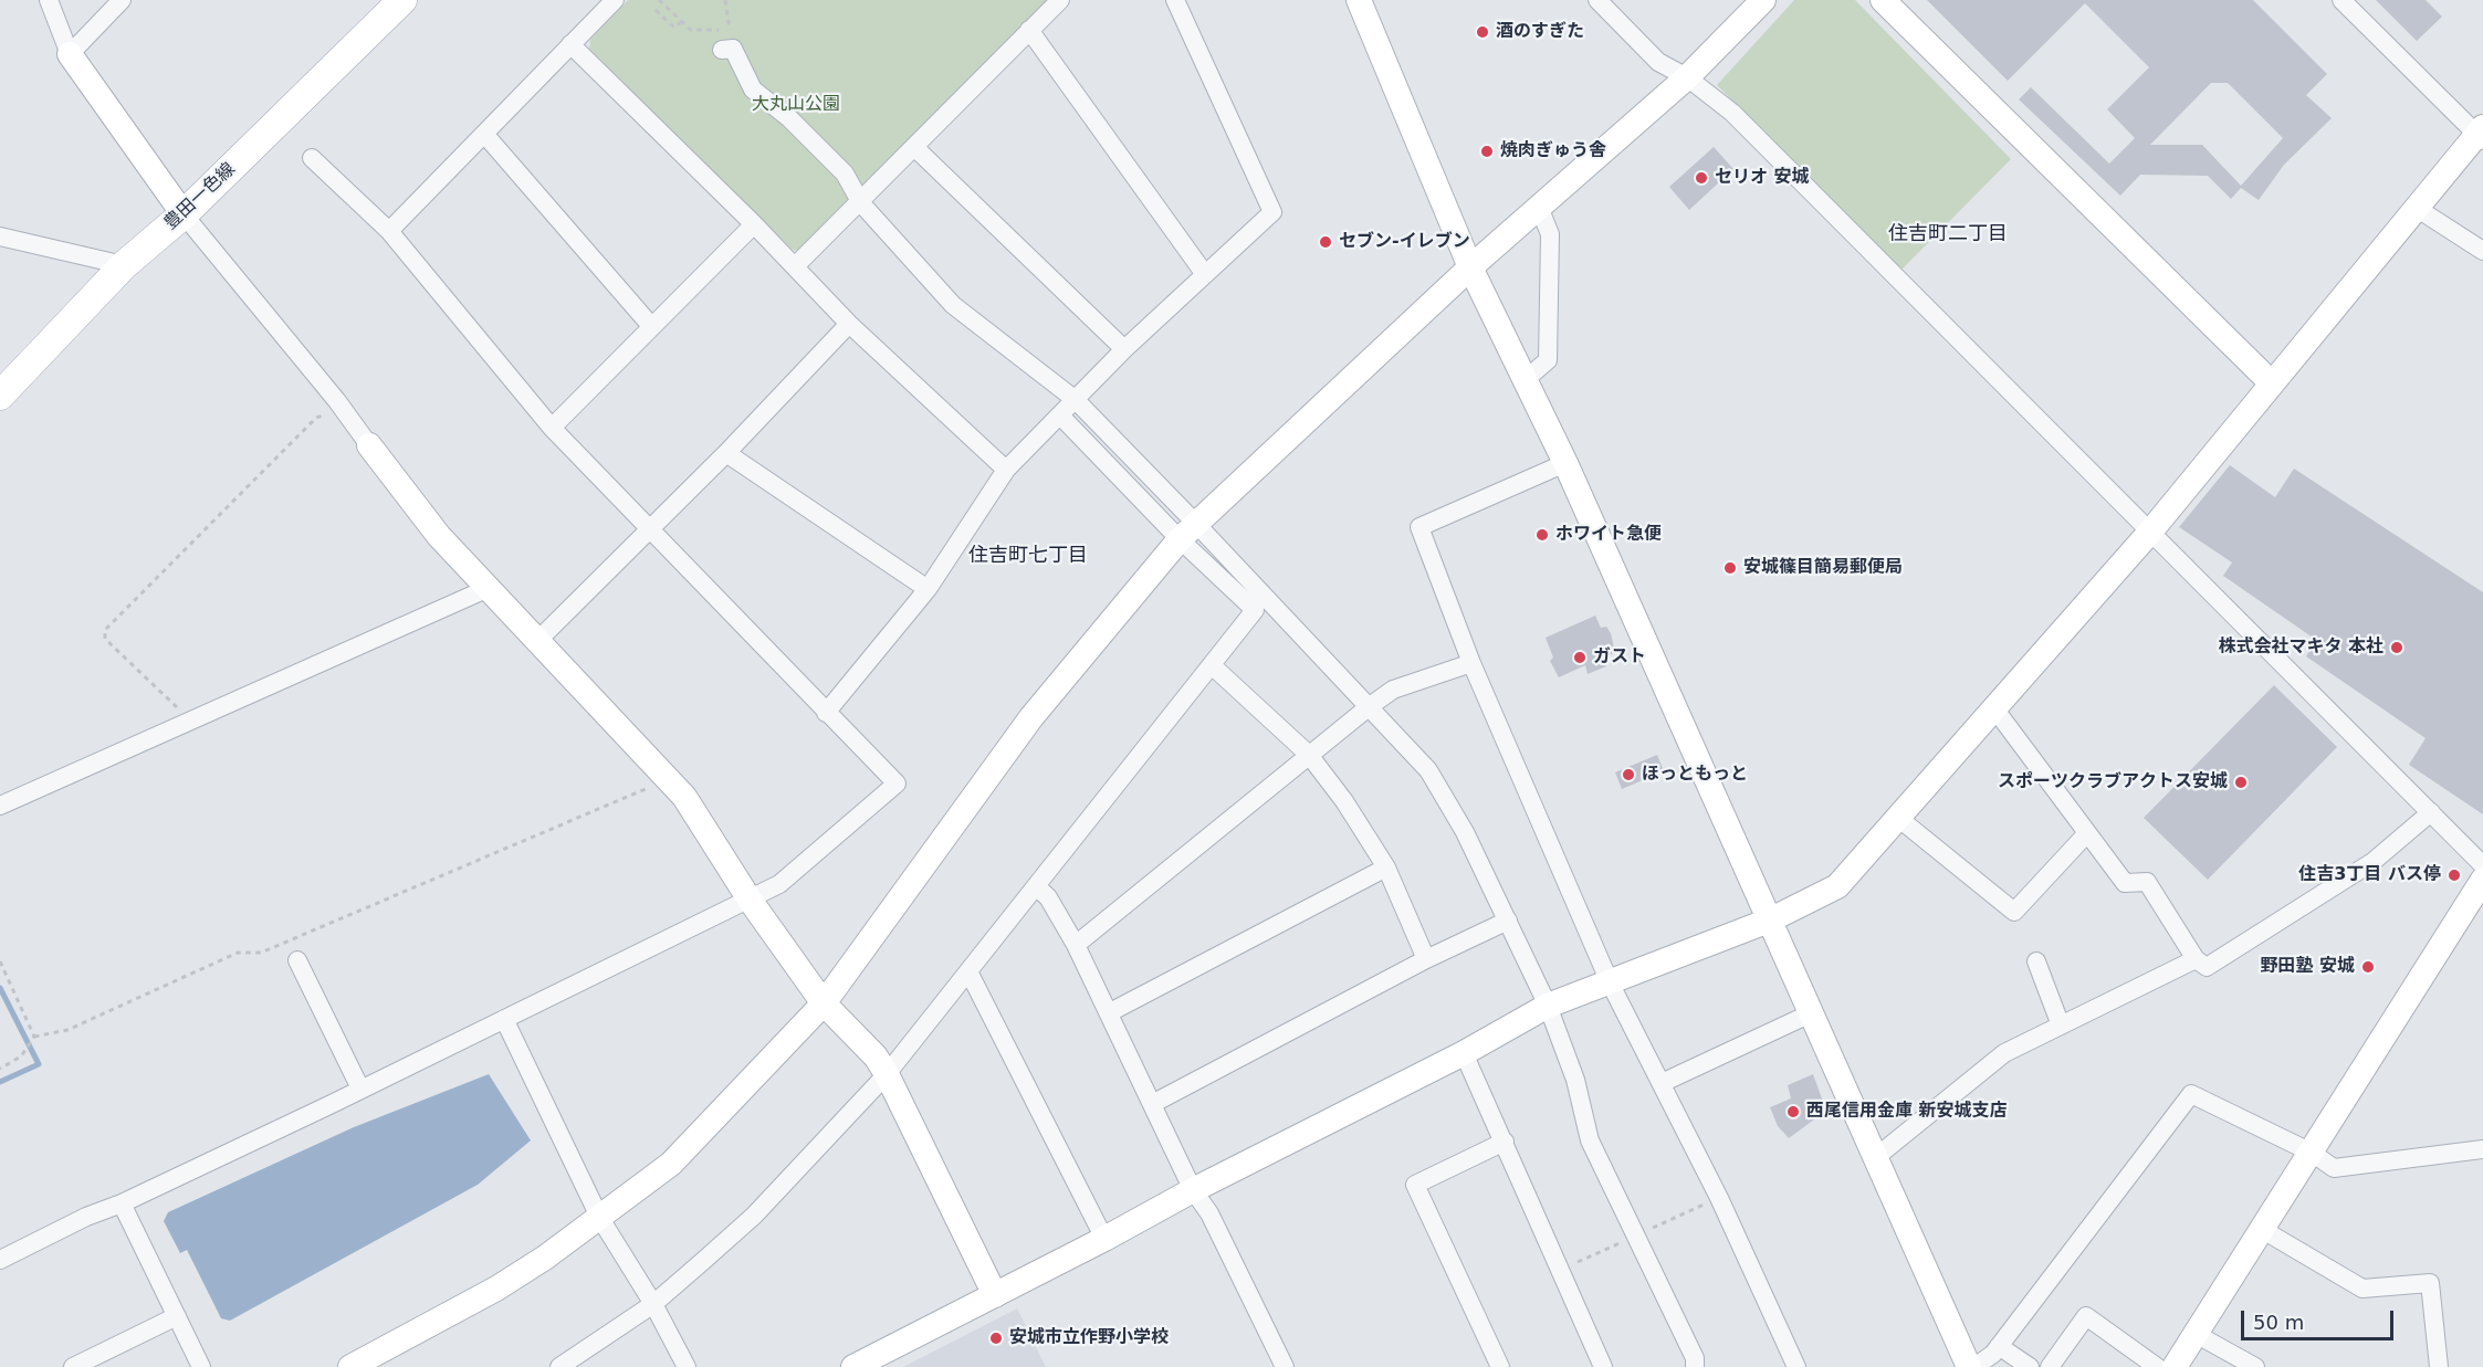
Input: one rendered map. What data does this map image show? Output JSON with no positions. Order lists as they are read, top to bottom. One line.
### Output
{"streets":{"main road":["豊田一色線"]},"districts":["住吉町二丁目","住吉町七丁目"],"parks":["大丸山公園"],"places":["酒のすぎた","焼肉ぎゅう舎","セリオ 安城","セブン-イレブン","ホワイト急便","安城篠目簡易郵便局","株式会社マキタ 本社","ガスト","ほっともっと","スポーツクラブアクトス安城","住吉3丁目 バス停","野田塾 安城","西尾信用金庫 新安城支店","安城市立作野小学校"],"scale_bar":"50 m"}
